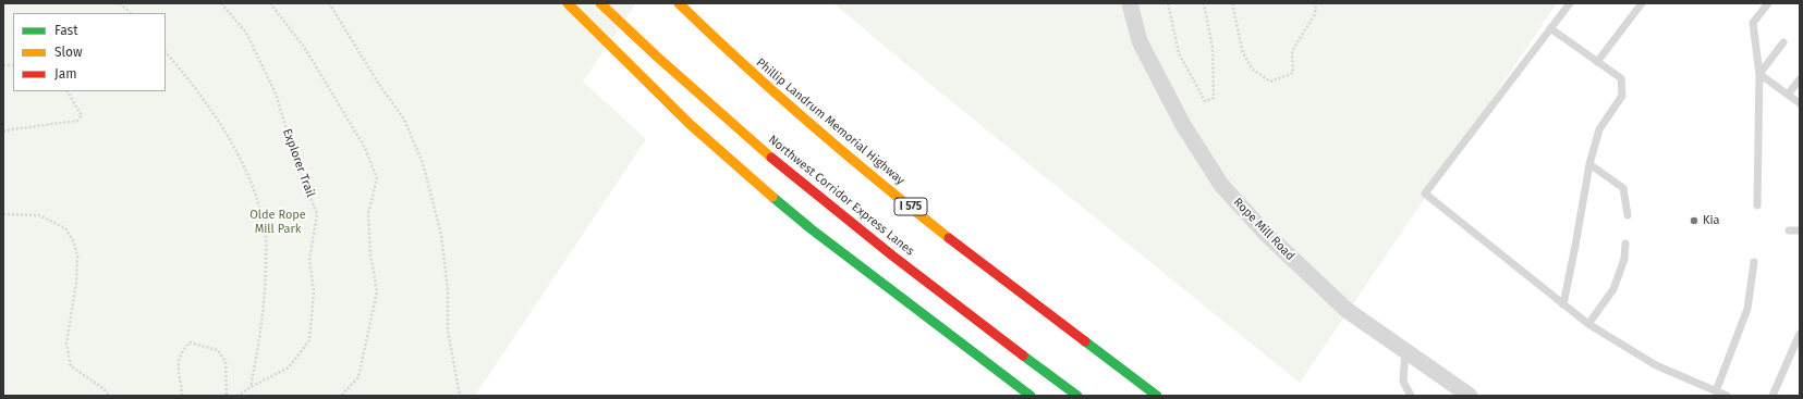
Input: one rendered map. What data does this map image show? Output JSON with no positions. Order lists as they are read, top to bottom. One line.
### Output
{"streets":{"highway":["Phillip Landrum Memorial Highway","Northwest Corridor Express Lanes","I 575"],"street":["Rope Mill Road"],"path":["Explorer Trail"]},"parks":["Olde Rope Mill Park"],"places":["Kia"],"legend":["Fast","Slow","Jam"]}
